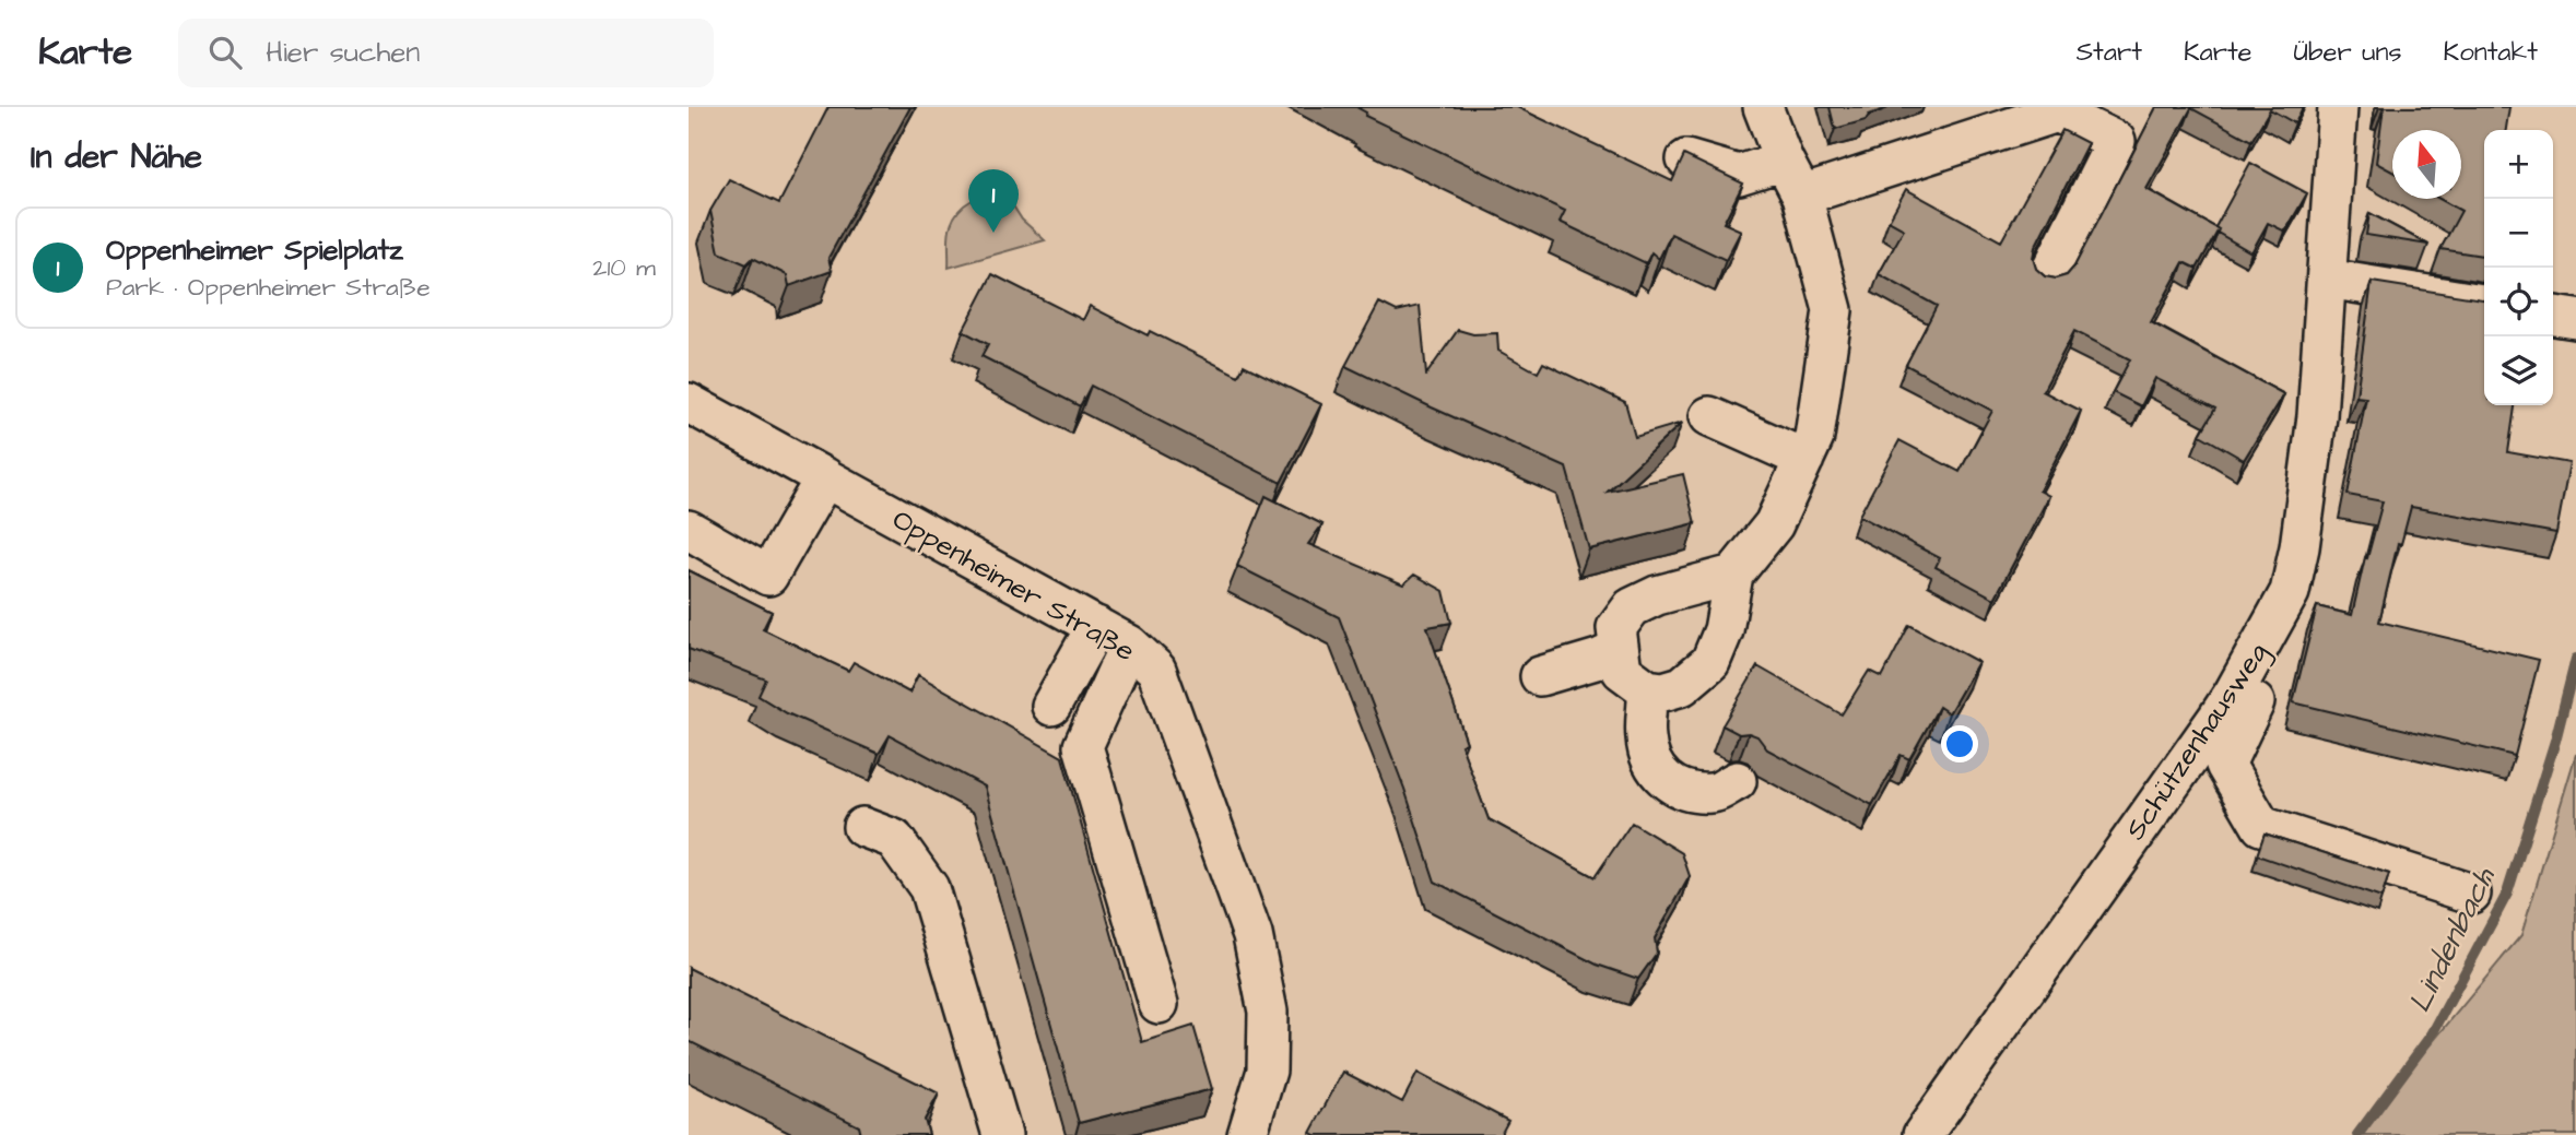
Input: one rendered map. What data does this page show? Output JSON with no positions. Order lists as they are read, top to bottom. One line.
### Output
{"streets":{"street":["Oppenheimer Straße","Schützenhausweg"]},"water":["Lindenbach"],"north":"top","page":{"header":"Karte","search":"Hier suchen","nav":["Start","Karte","Über uns","Kontakt"],"heading":"In der Nähe","map_buttons":["+","−"],"pins":"1","list":[{"mark":"1","name":"Oppenheimer Spielplatz","note":"Park · Oppenheimer Straße","value":"210 m"}]}}
